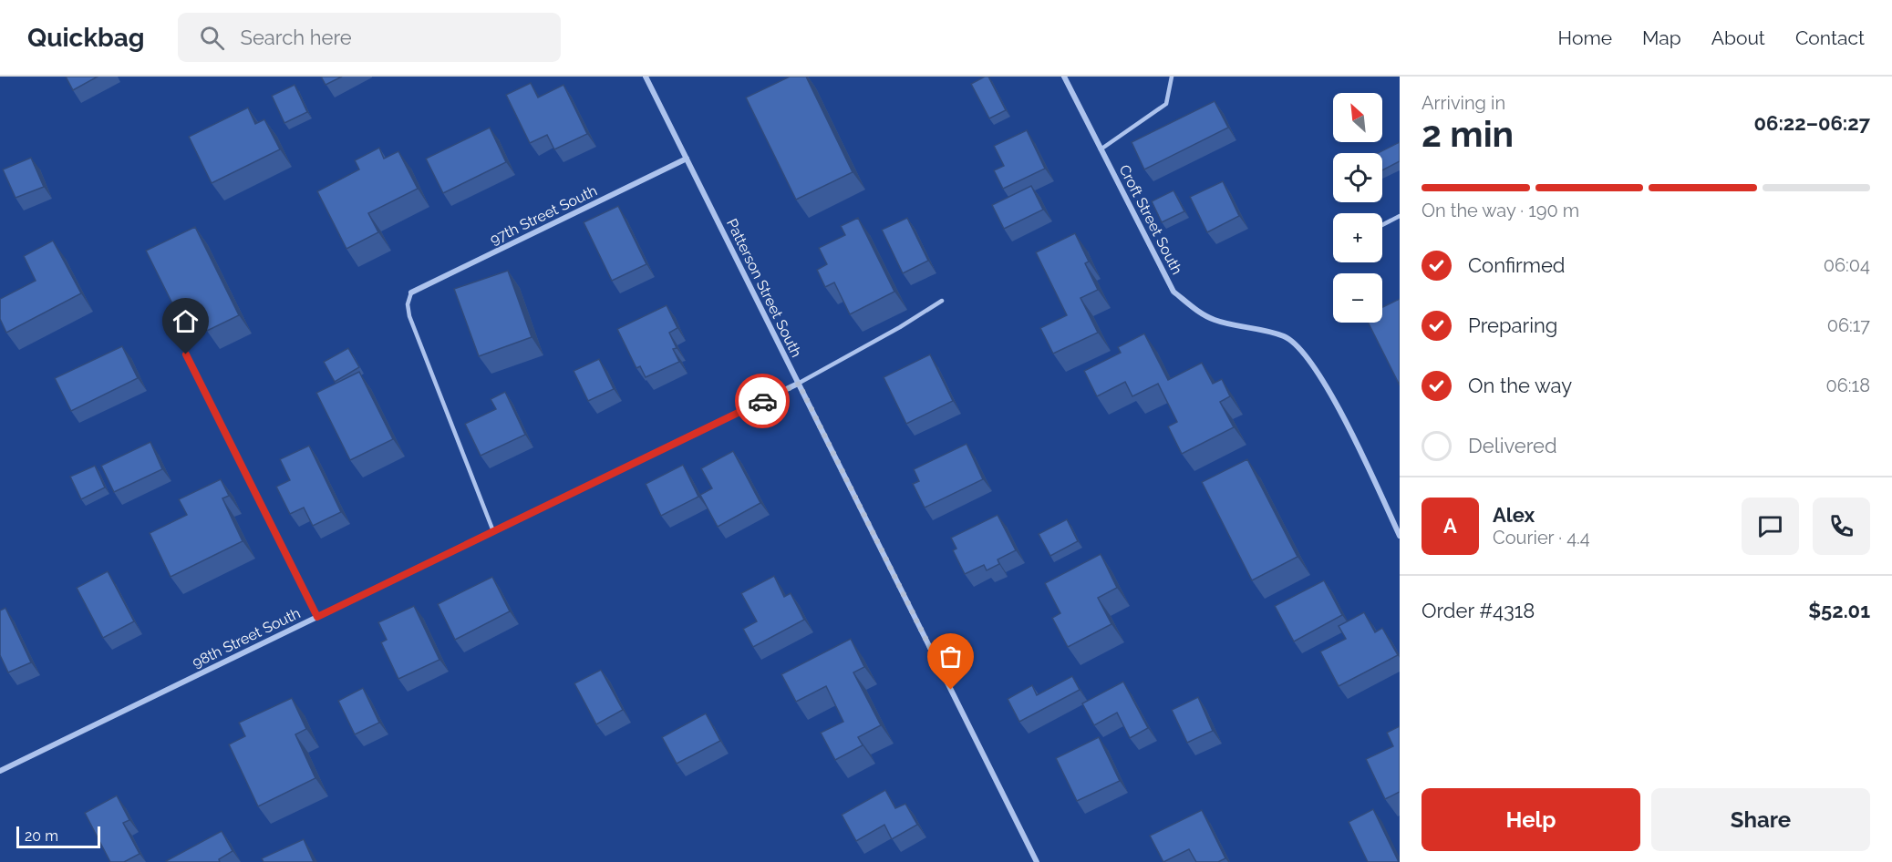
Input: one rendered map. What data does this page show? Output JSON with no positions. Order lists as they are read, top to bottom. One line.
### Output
{"streets":{"street":["97th Street South","Croft Street South","Patterson Street South","98th Street South"]},"crossings":[["97th Street South","Patterson Street South"],["Patterson Street South","98th Street South"]],"scale_bar":"20 m","north":"top left","page":{"header":"Quickbag","search":"Search here","nav":["Home","Map","About","Contact"],"heading":["2 min","Arriving in","06:22–06:27"],"panel":["Alex","Courier · 4.4","Order #4318","$52.01"],"map_buttons":["+","−"],"bar":"On the way · 190 m","list":[["Confirmed","06:04"],["Preparing","06:17"],["On the way","06:18"],"Delivered"],"round":"A","buttons":["Help","Share"],"scale":"20 m"}}
